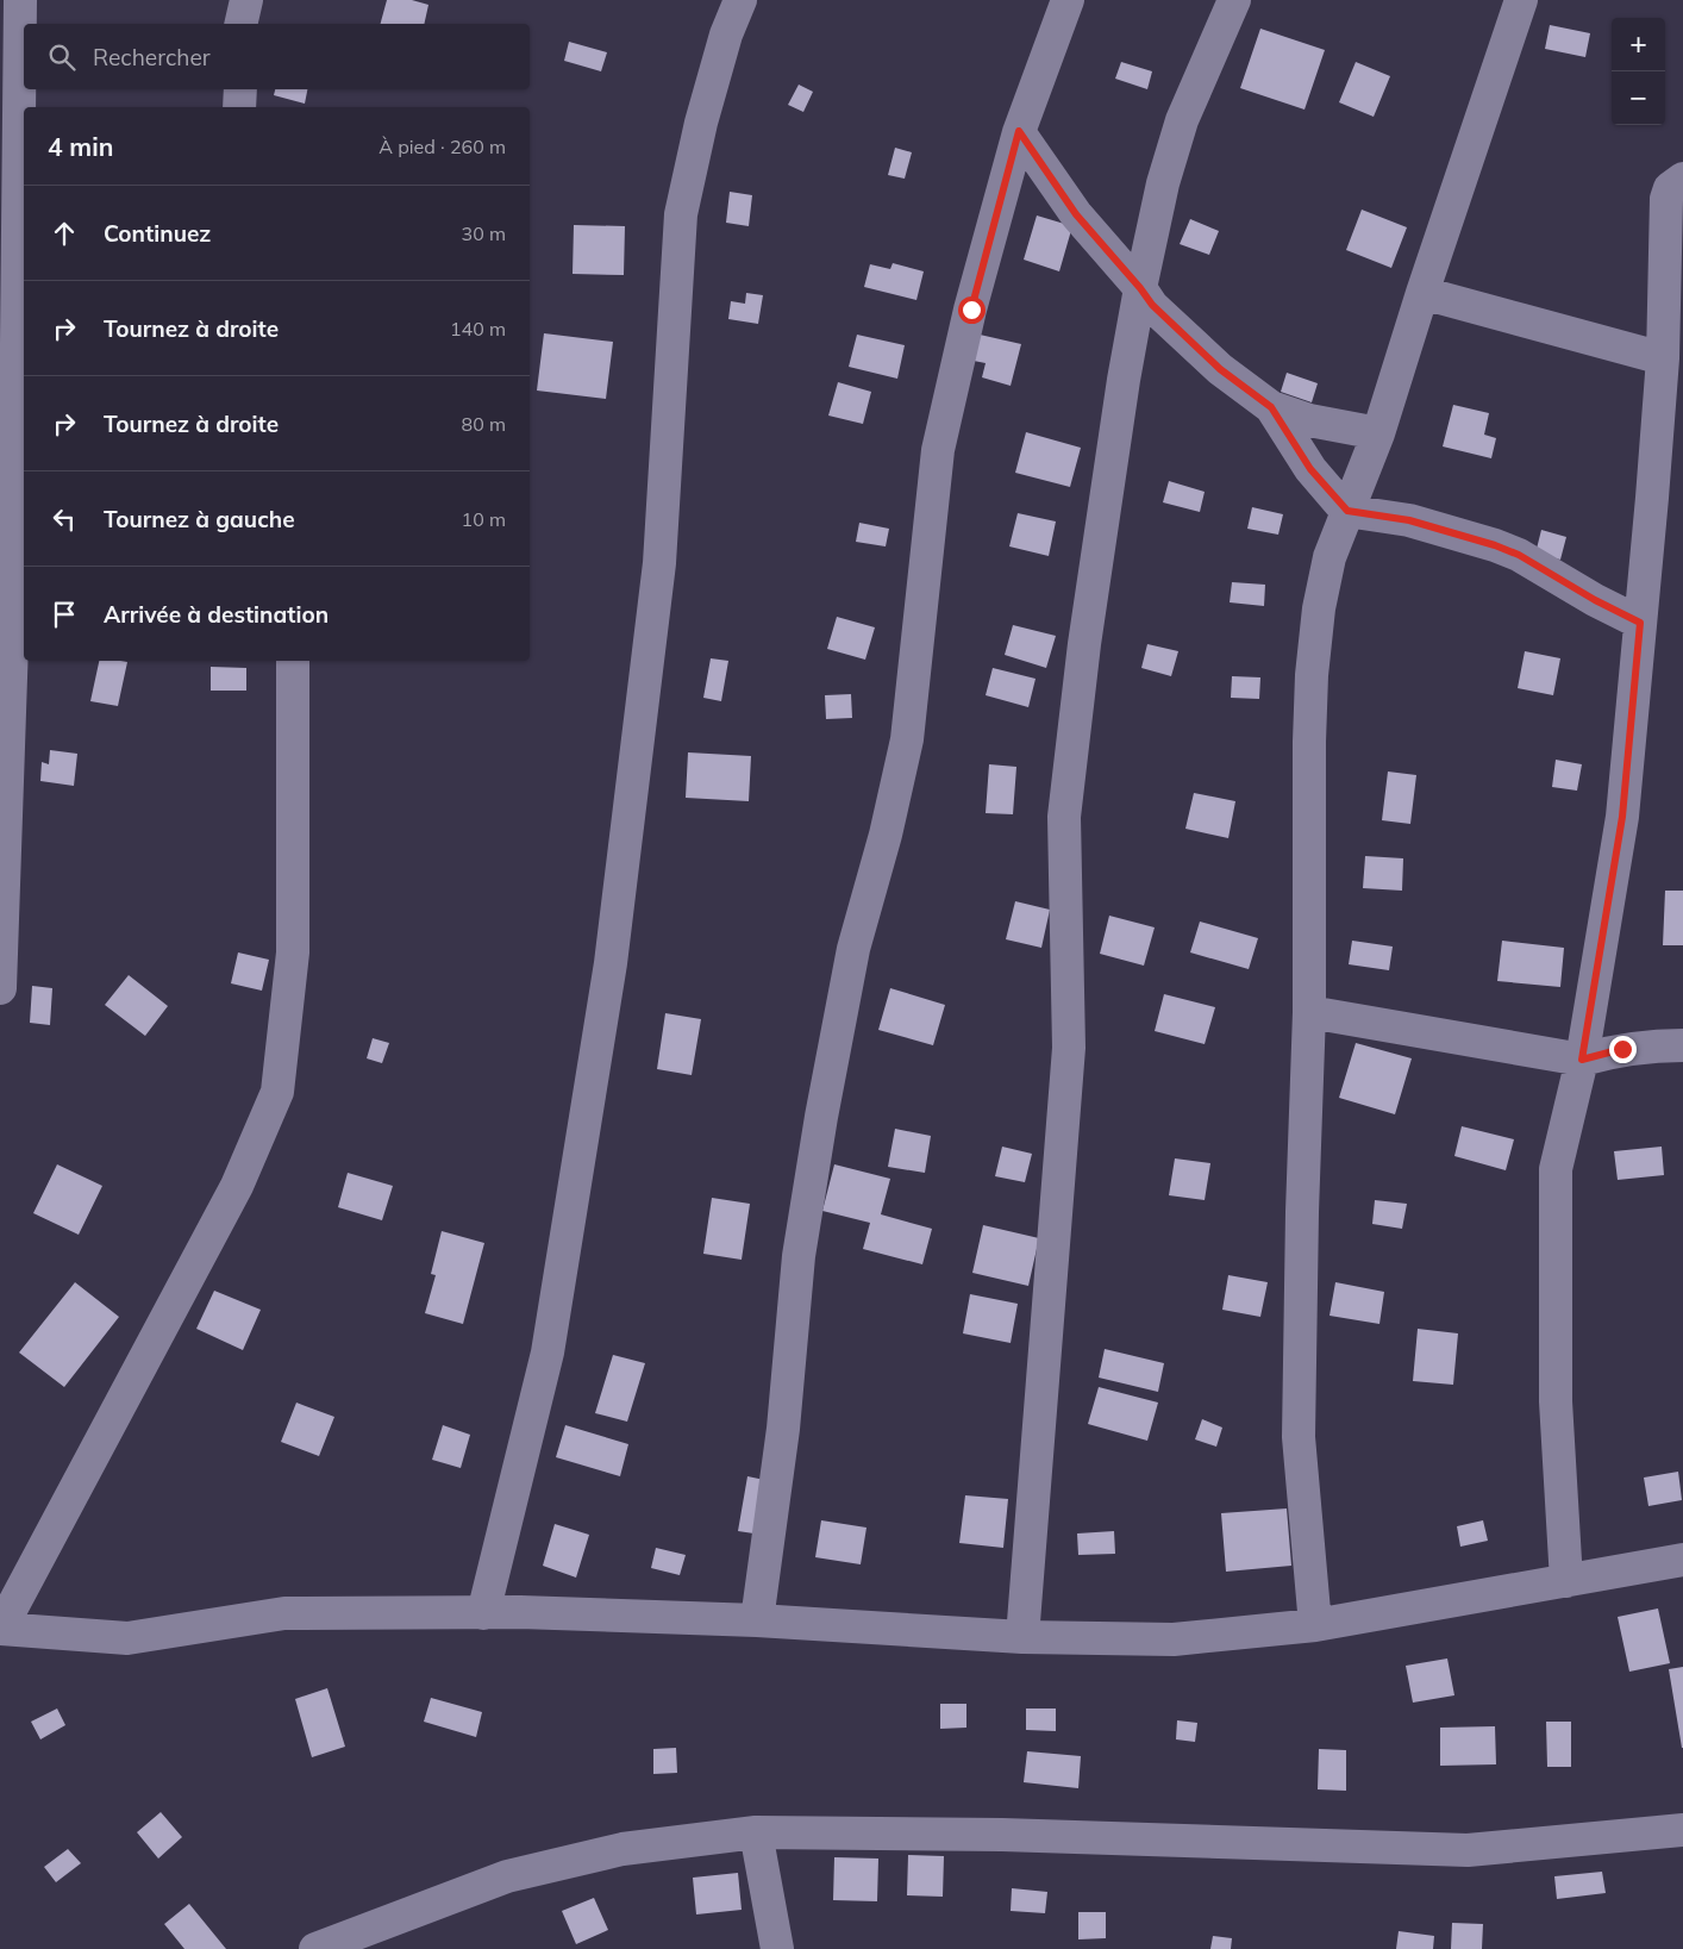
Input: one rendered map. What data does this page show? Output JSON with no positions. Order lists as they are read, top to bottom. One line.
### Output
{"page":{"map_buttons":["+","−"],"search":"Rechercher","heading":["4 min","À pied · 260 m"],"list":[["Continuez","30 m"],["Tournez à droite","140 m"],["Tournez à droite","80 m"],["Tournez à gauche","10 m"],"Arrivée à destination"]}}
